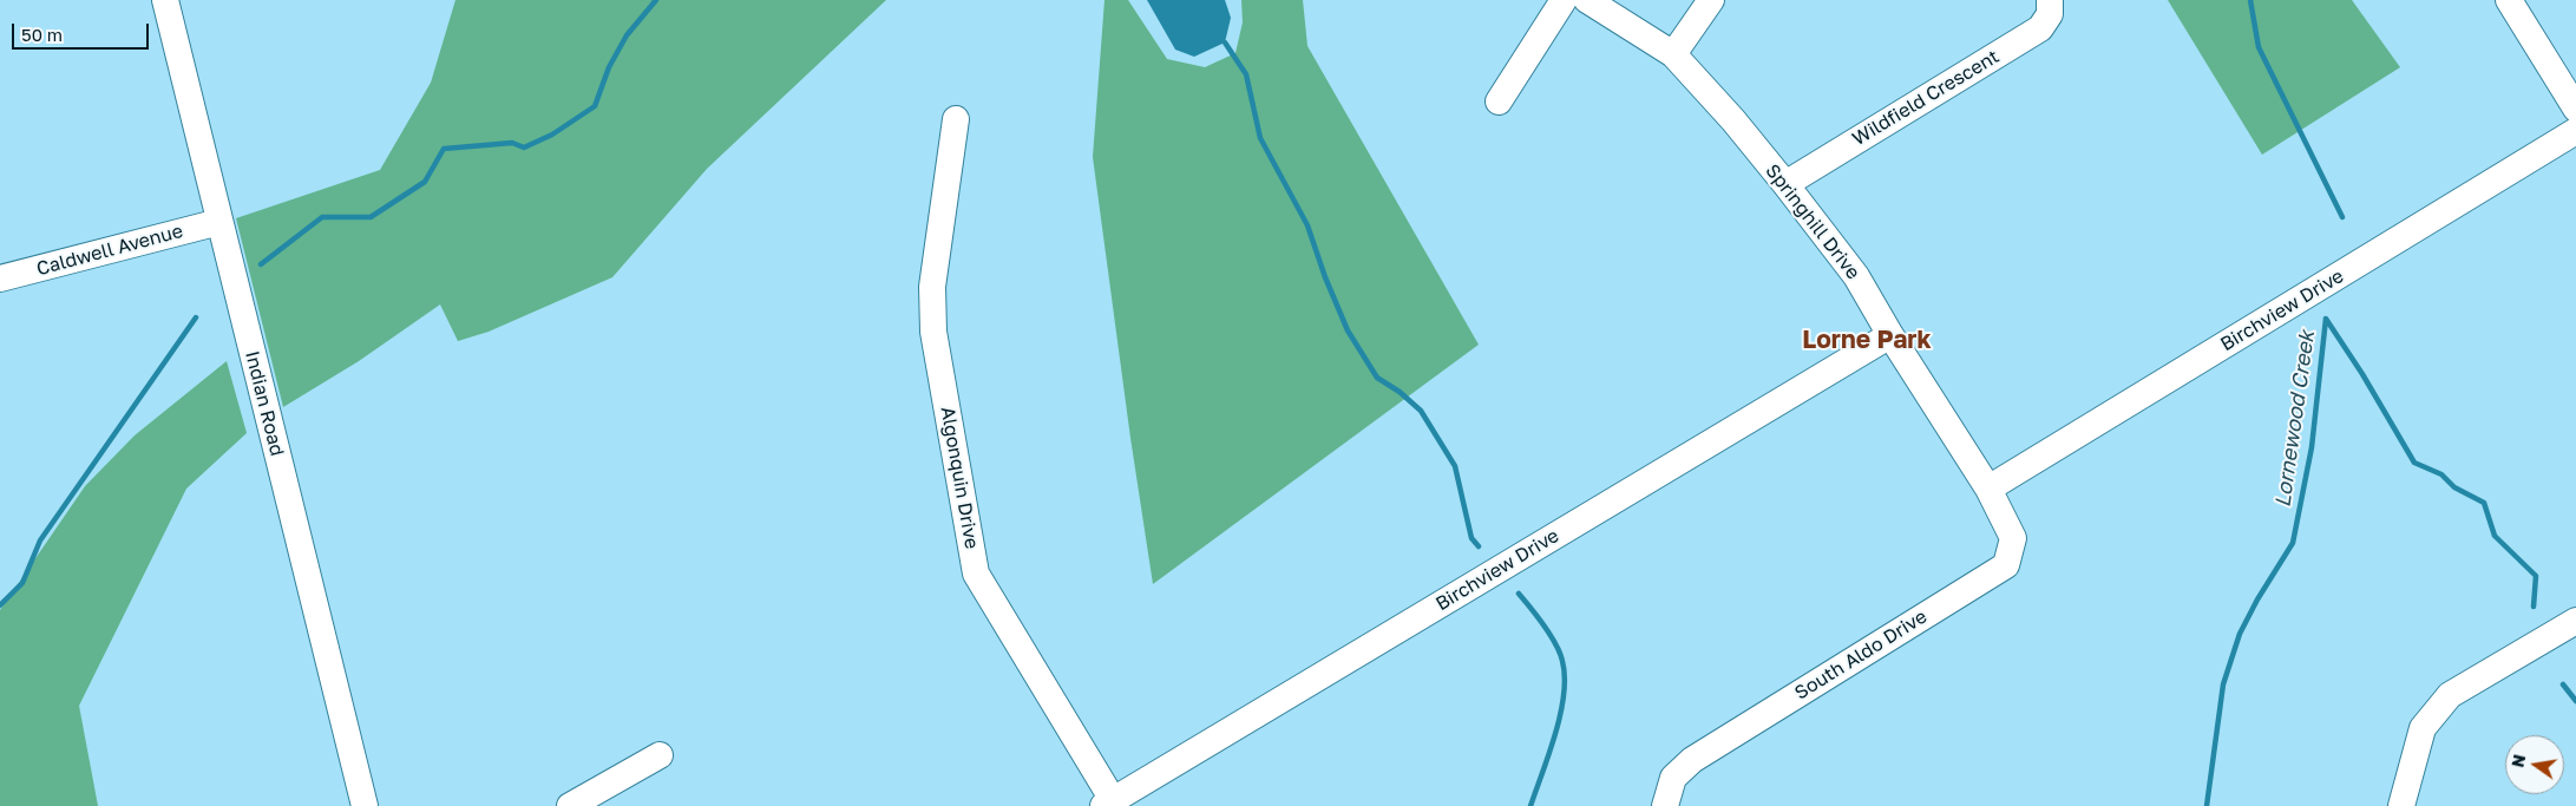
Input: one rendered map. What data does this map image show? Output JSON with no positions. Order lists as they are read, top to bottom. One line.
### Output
{"streets":{"street":["Wildfield Crescent","Springhill Drive","Caldwell Avenue","Birchview Drive","Indian Road","Algonquin Drive","South Aldo Drive"]},"crossings":[["Wildfield Crescent","Springhill Drive"],["Springhill Drive","Birchview Drive"],["Springhill Drive","South Aldo Drive"],["Caldwell Avenue","Indian Road"],["Birchview Drive","Algonquin Drive"],["Birchview Drive","South Aldo Drive"]],"districts":["Lorne Park"],"water":["Lornewood Creek"],"scale_bar":"50 m","north":"left"}
